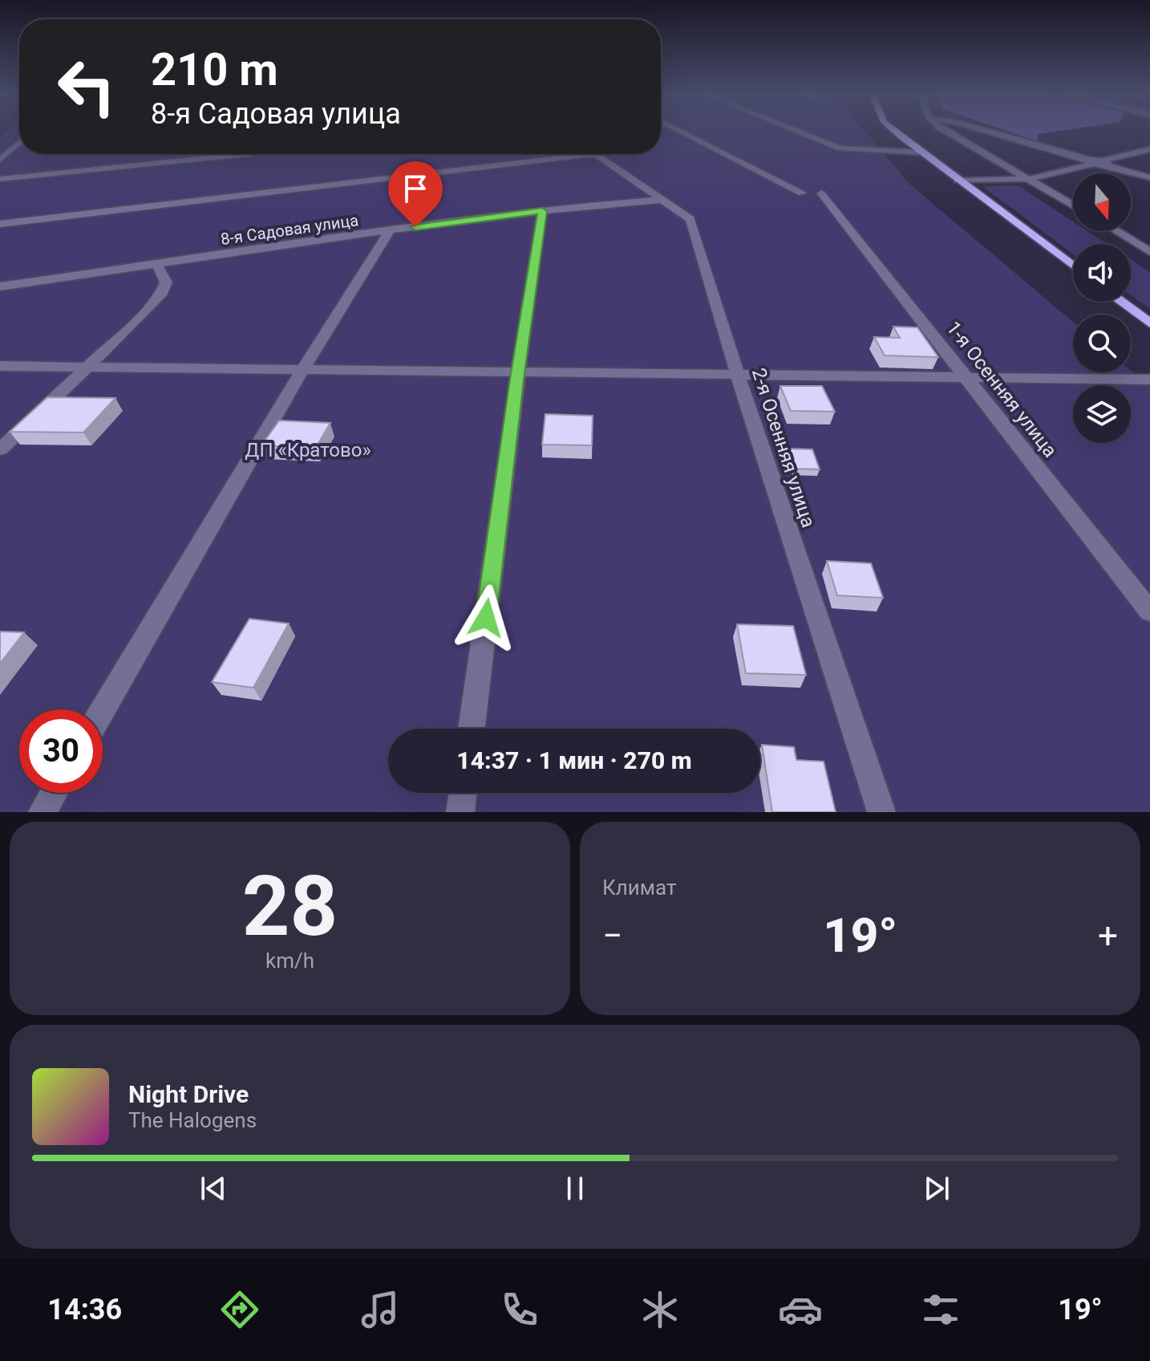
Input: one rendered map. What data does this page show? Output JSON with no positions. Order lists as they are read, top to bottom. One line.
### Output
{"streets":{"street":["8-я Садовая улица","1-я Осенняя улица","2-я Осенняя улица"]},"crossings":[["8-я Садовая улица","2-я Осенняя улица"]],"parks":["ДП «Кратово»"],"north":"bottom","page":{"turn":["210 m","8-я Садовая улица"],"limit":"30","trip":"14:37 · 1 мин · 270 m","tile":[["28","km/h"],"Климат"],"heat":["−","19°","+"],"song":["Night Drive","The Halogens"],"tabs":["14:36","19°"]}}
